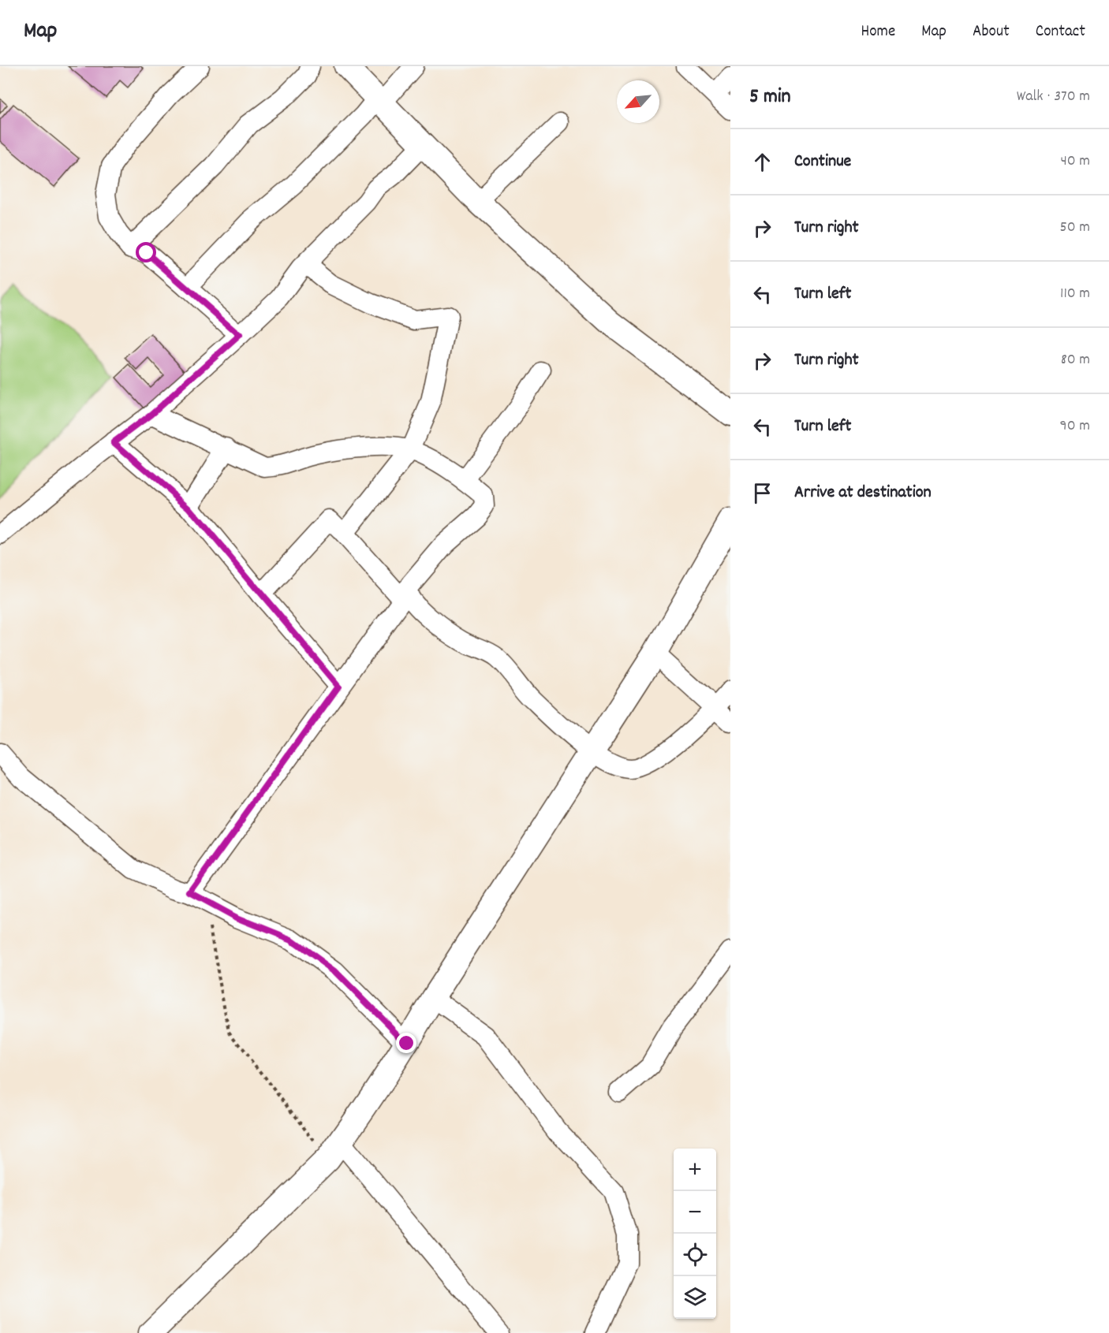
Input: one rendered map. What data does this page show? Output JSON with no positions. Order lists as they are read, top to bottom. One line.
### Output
{"north":"bottom left","page":{"header":"Map","nav":["Home","Map","About","Contact"],"heading":["5 min","Walk · 370 m"],"list":[["Continue","40 m"],["Turn right","50 m"],["Turn left","110 m"],["Turn right","80 m"],["Turn left","90 m"],"Arrive at destination"],"map_buttons":["+","−"]}}
